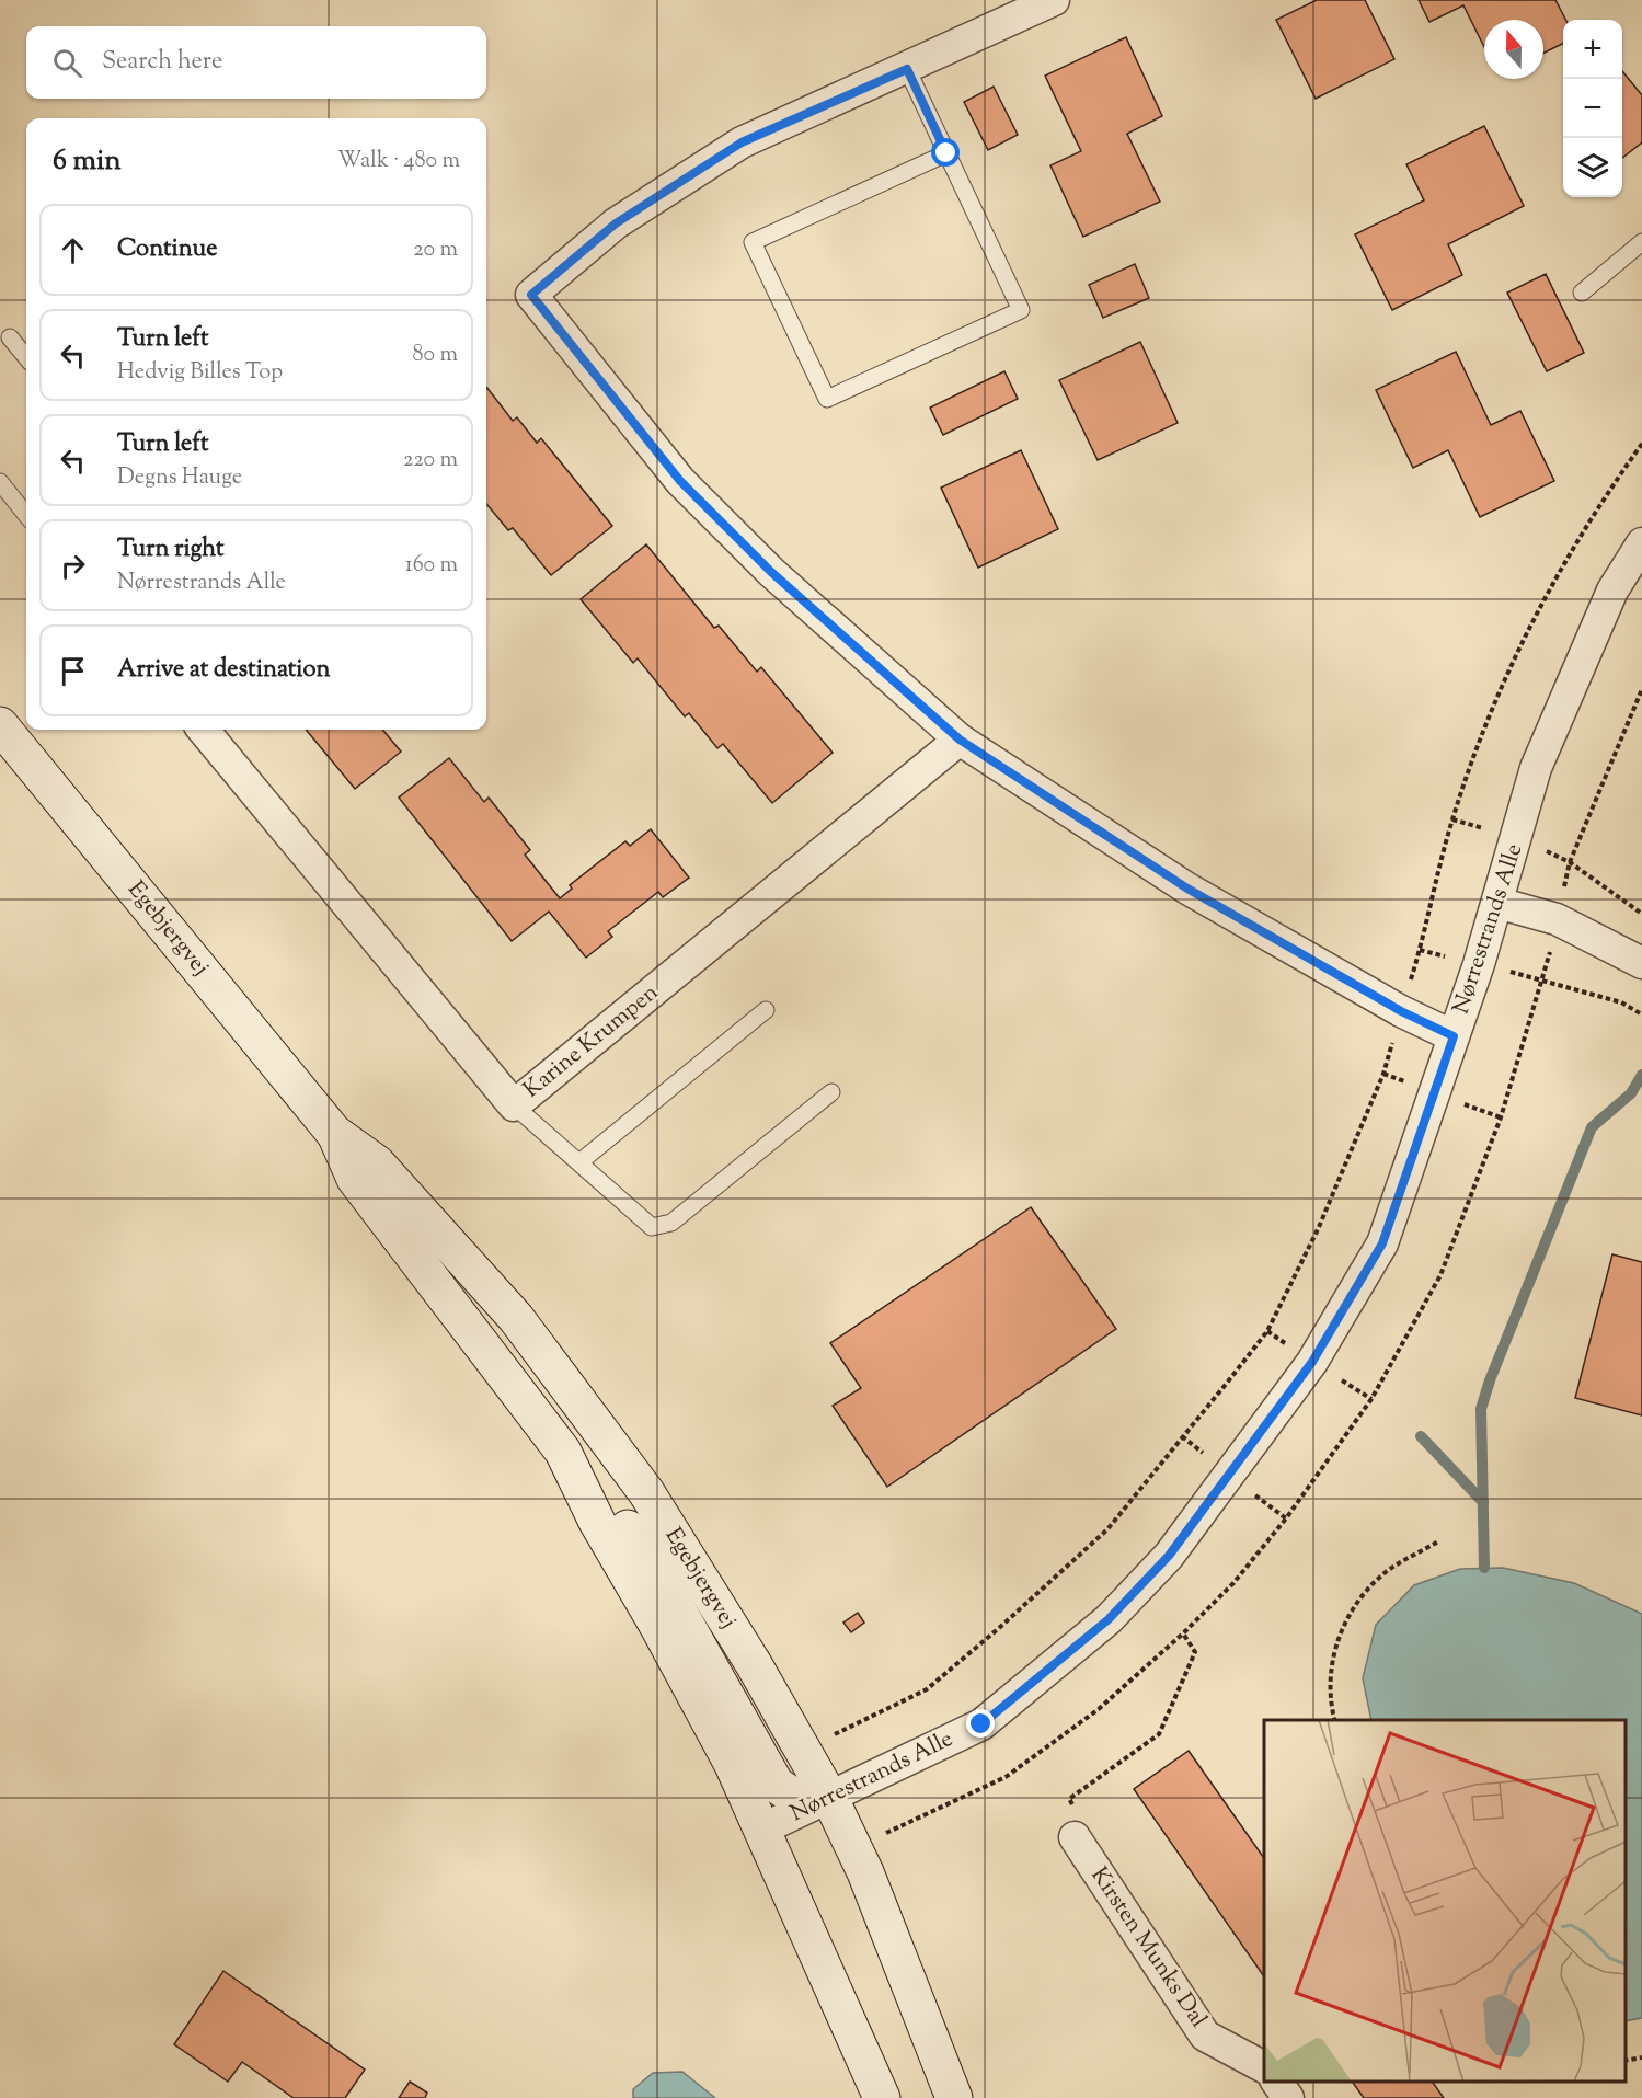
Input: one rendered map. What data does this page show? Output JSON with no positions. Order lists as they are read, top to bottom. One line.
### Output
{"streets":{"street":["Egebjergvej","Nørrestrands Alle","Karine Krumpen","Kirsten Munks Dal"]},"crossings":[["Egebjergvej","Nørrestrands Alle"]],"north":"top","page":{"map_buttons":["+","−"],"search":"Search here","heading":["6 min","Walk · 480 m"],"list":[["Continue","20 m"],["Turn left","Hedvig Billes Top","80 m"],["Turn left","Degns Hauge","220 m"],["Turn right","Nørrestrands Alle","160 m"],"Arrive at destination"]}}
